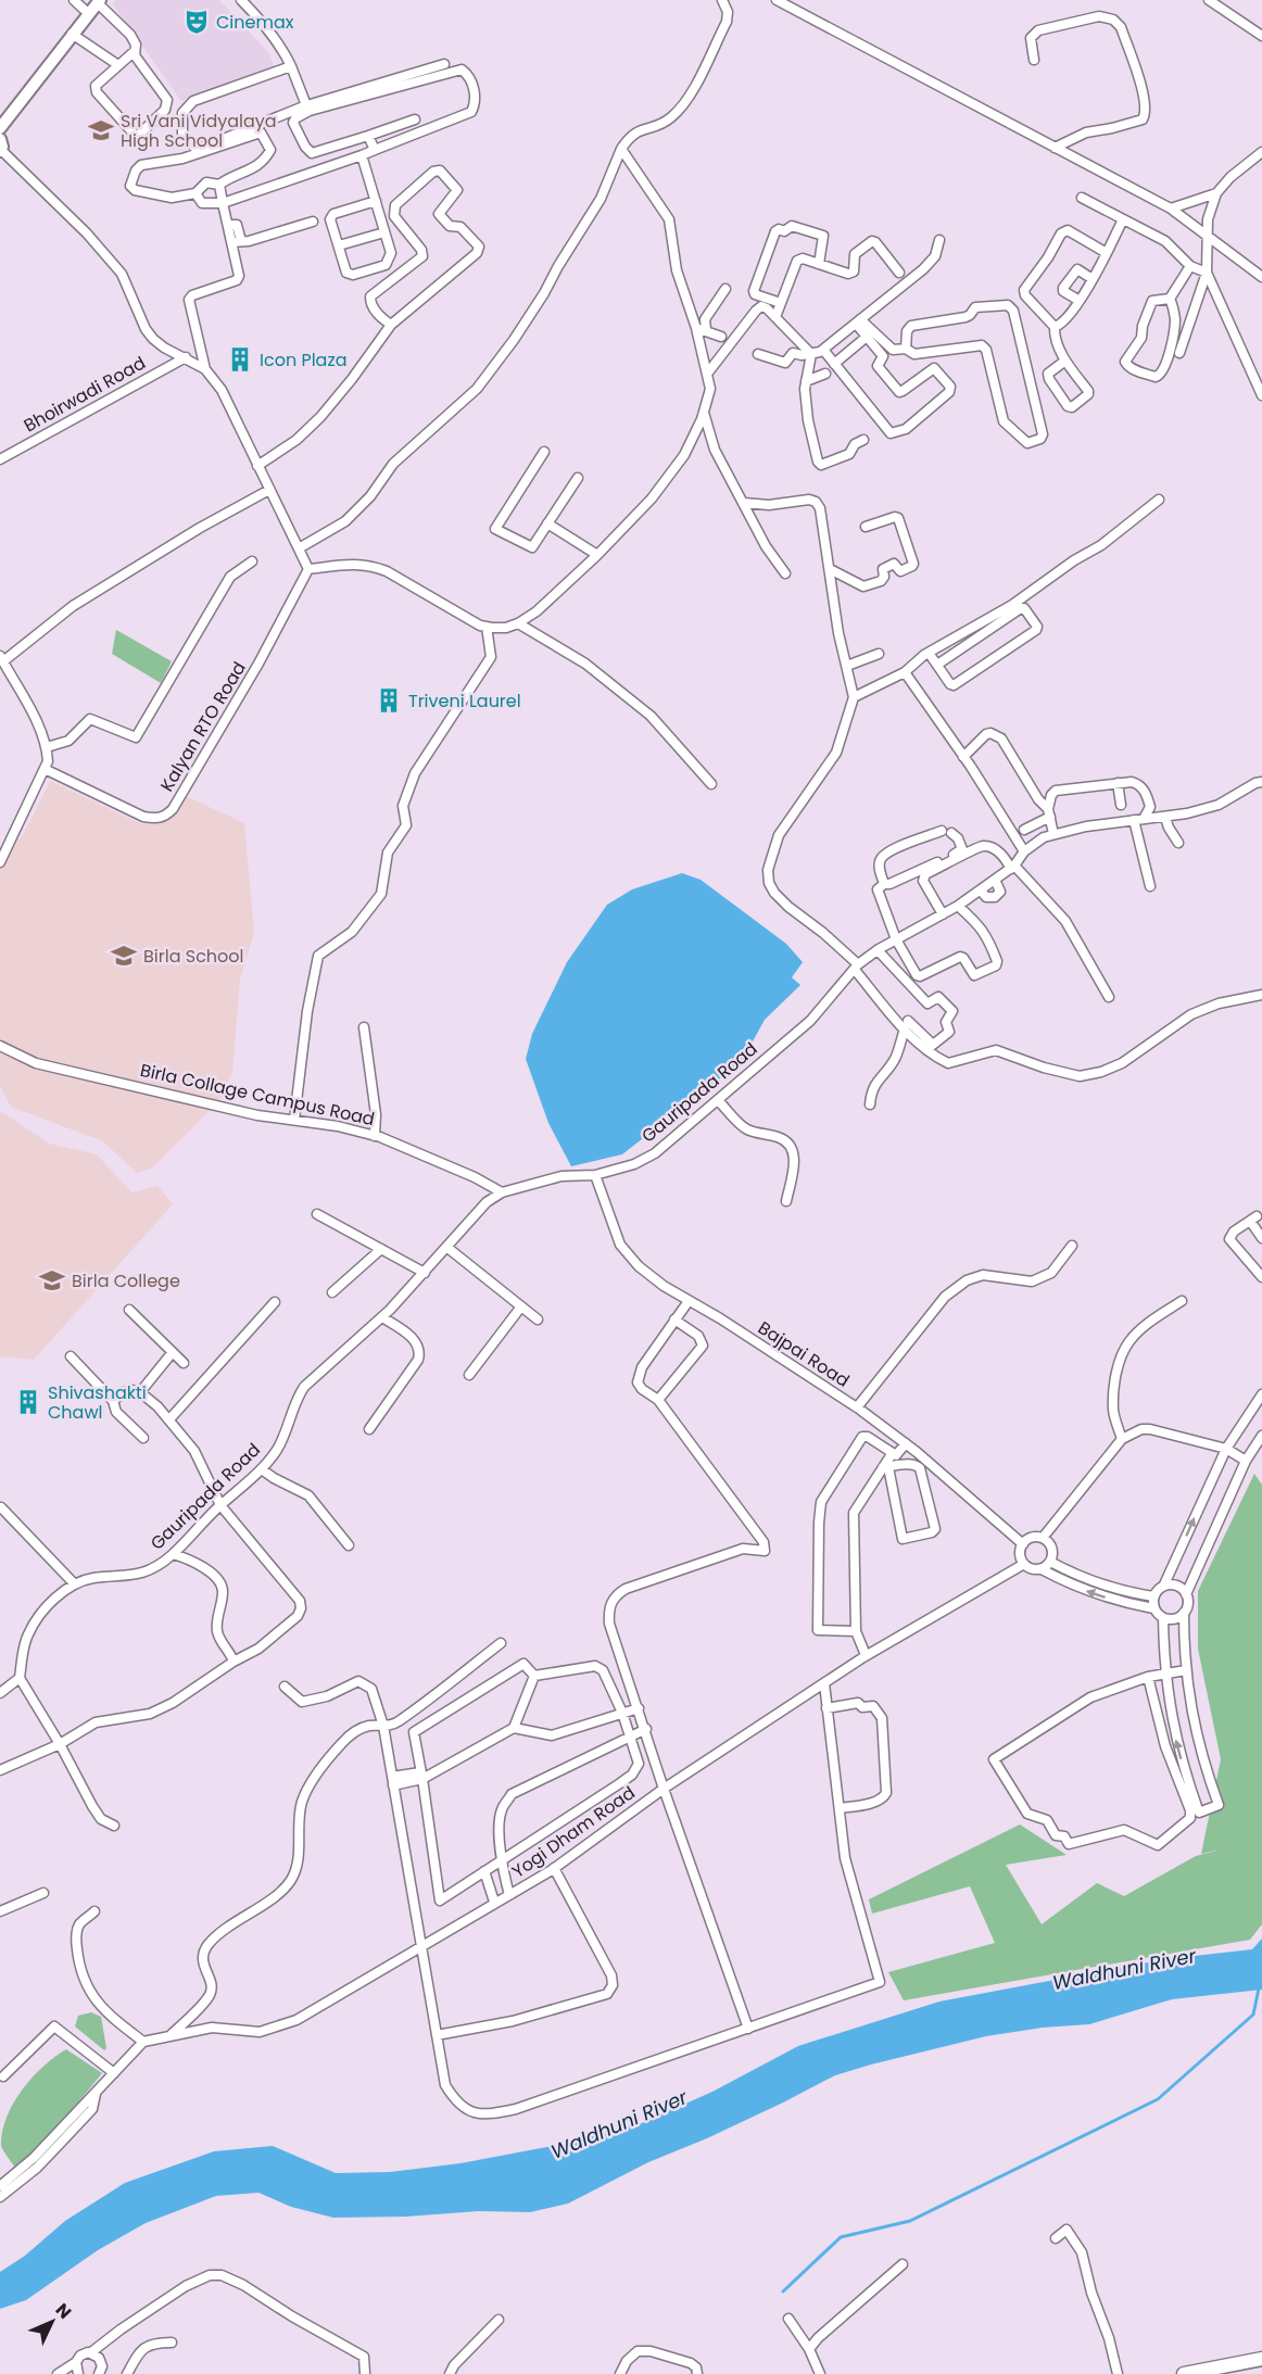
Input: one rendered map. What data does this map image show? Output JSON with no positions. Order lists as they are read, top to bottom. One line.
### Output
{"streets":{"street":["Bhoirwadi Road","Kalyan RTO Road","Gauripada Road","Birla Collage Campus Road","Bajpai Road","Yogi Dham Road"]},"crossings":[["Gauripada Road","Birla Collage Campus Road"],["Gauripada Road","Bajpai Road"],["Bajpai Road","Yogi Dham Road"]],"water":["Waldhuni River"],"places":{"theatre":["Cinemax"],"school or university":["Sri Vani Vidyalaya High School","Birla School","Birla College"],"building":["Icon Plaza","Triveni Laurel","Shivashakti Chawl"]},"north":"top right"}
